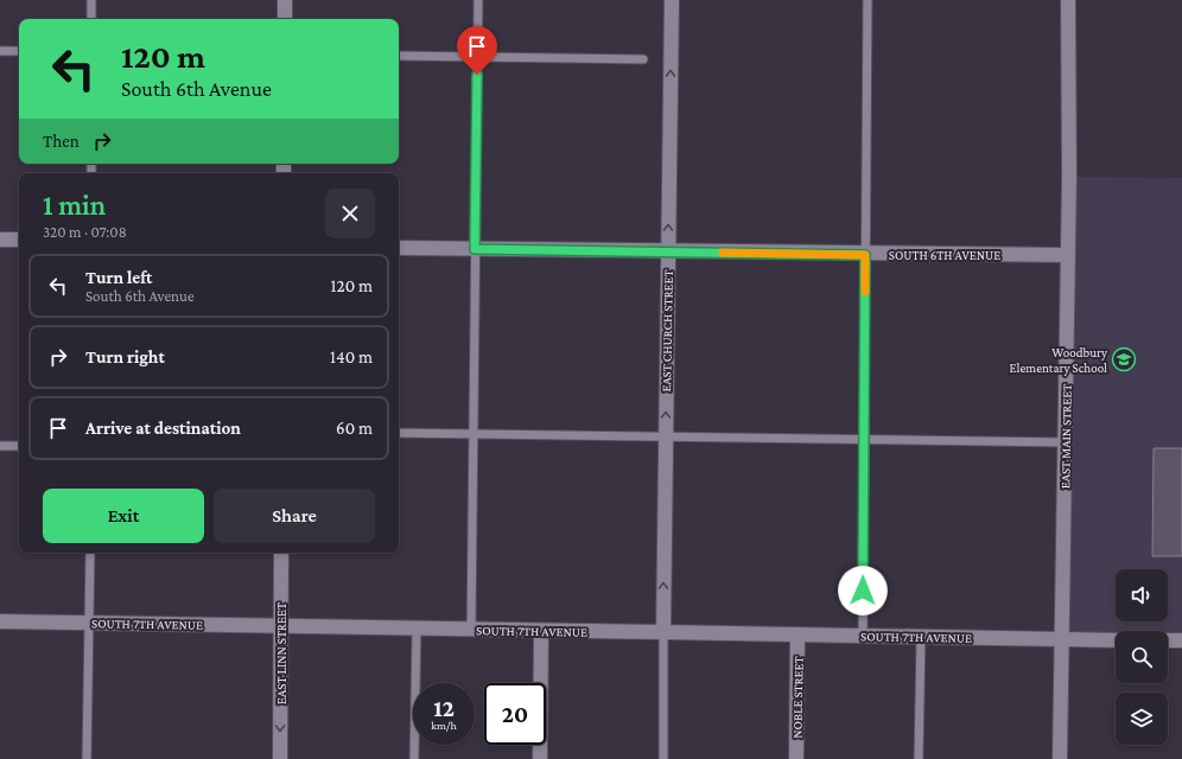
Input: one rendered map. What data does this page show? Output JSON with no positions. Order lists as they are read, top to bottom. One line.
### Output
{"streets":{"street":["SOUTH 6TH AVENUE","EAST CHURCH STREET","EAST MAIN STREET","SOUTH 7TH AVENUE","EAST LINN STREET","NOBLE STREET"]},"crossings":[["SOUTH 6TH AVENUE","EAST CHURCH STREET"],["SOUTH 6TH AVENUE","EAST MAIN STREET"],["EAST CHURCH STREET","SOUTH 7TH AVENUE"],["EAST MAIN STREET","SOUTH 7TH AVENUE"],["SOUTH 7TH AVENUE","EAST LINN STREET"],["SOUTH 7TH AVENUE","NOBLE STREET"]],"one_way":["EAST CHURCH STREET","EAST LINN STREET"],"places":{"school or university":["Woodbury Elementary School"]},"page":{"turn":["120 m","South 6th Avenue"],"then":"Then","heading":["1 min","320 m · 07:08"],"list":[{"name":"Turn left","note":"South 6th Avenue","value":"120 m"},{"name":"Turn right","value":"140 m"},{"name":"Arrive at destination","value":"60 m"}],"buttons":["Exit","Share"],"speed":"12 km/h","limit":"20"}}
